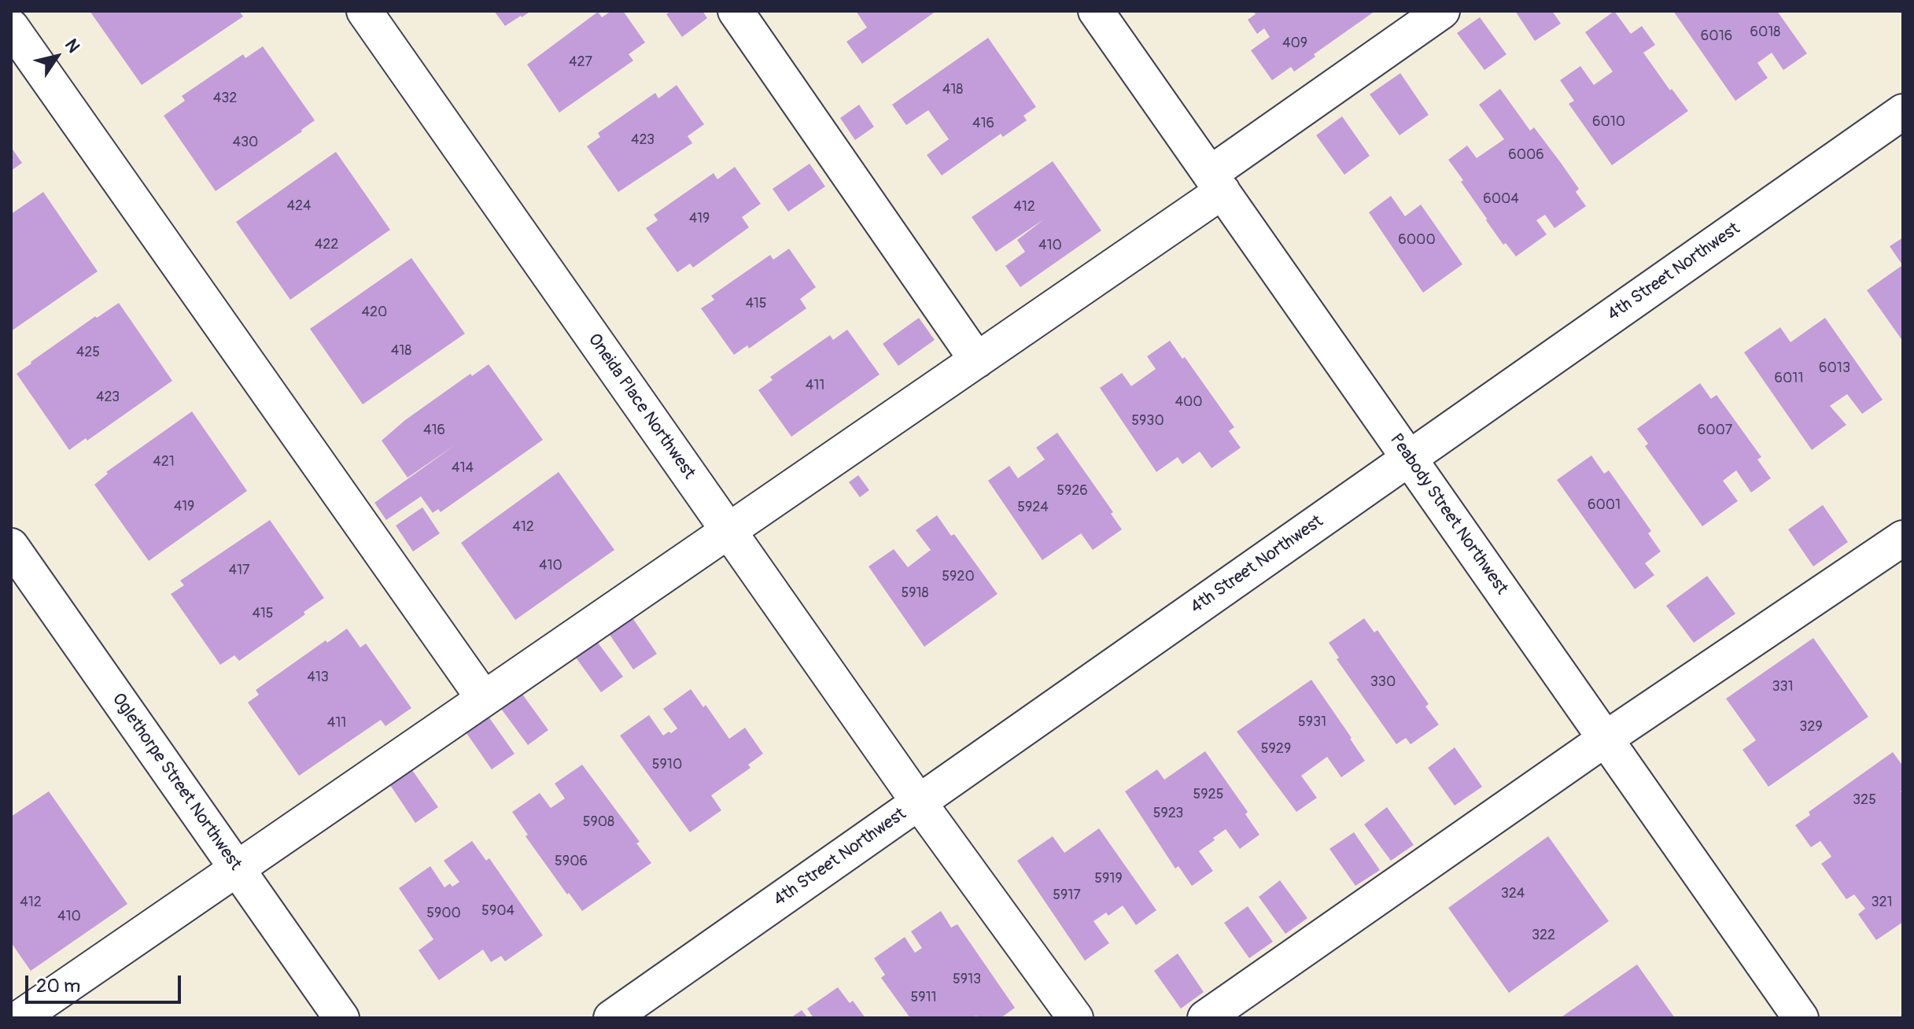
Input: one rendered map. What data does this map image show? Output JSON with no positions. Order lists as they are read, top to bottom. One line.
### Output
{"streets":{"street":["4th Street Northwest","Oneida Place Northwest","Peabody Street Northwest","Oglethorpe Street Northwest"]},"crossings":[["4th Street Northwest","Oneida Place Northwest"],["4th Street Northwest","Peabody Street Northwest"]],"house_numbers":["6018","6016","409","427","418","432","6010","416","423","430","6006","6004","424","412","419","6000","422","410","415","420","418","425","6013","6011","411","423","400","5930","416","6007","421","414","5926","6001","419","5924","412","410","417","5920","5918","415","413","330","331","5931","411","329","5929","5910","5925","325","5923","5908","5906","5919","324","5917","412","321","5904","5900","410","322","5913","5911"],"scale_bar":"20 m","north":"top right"}
